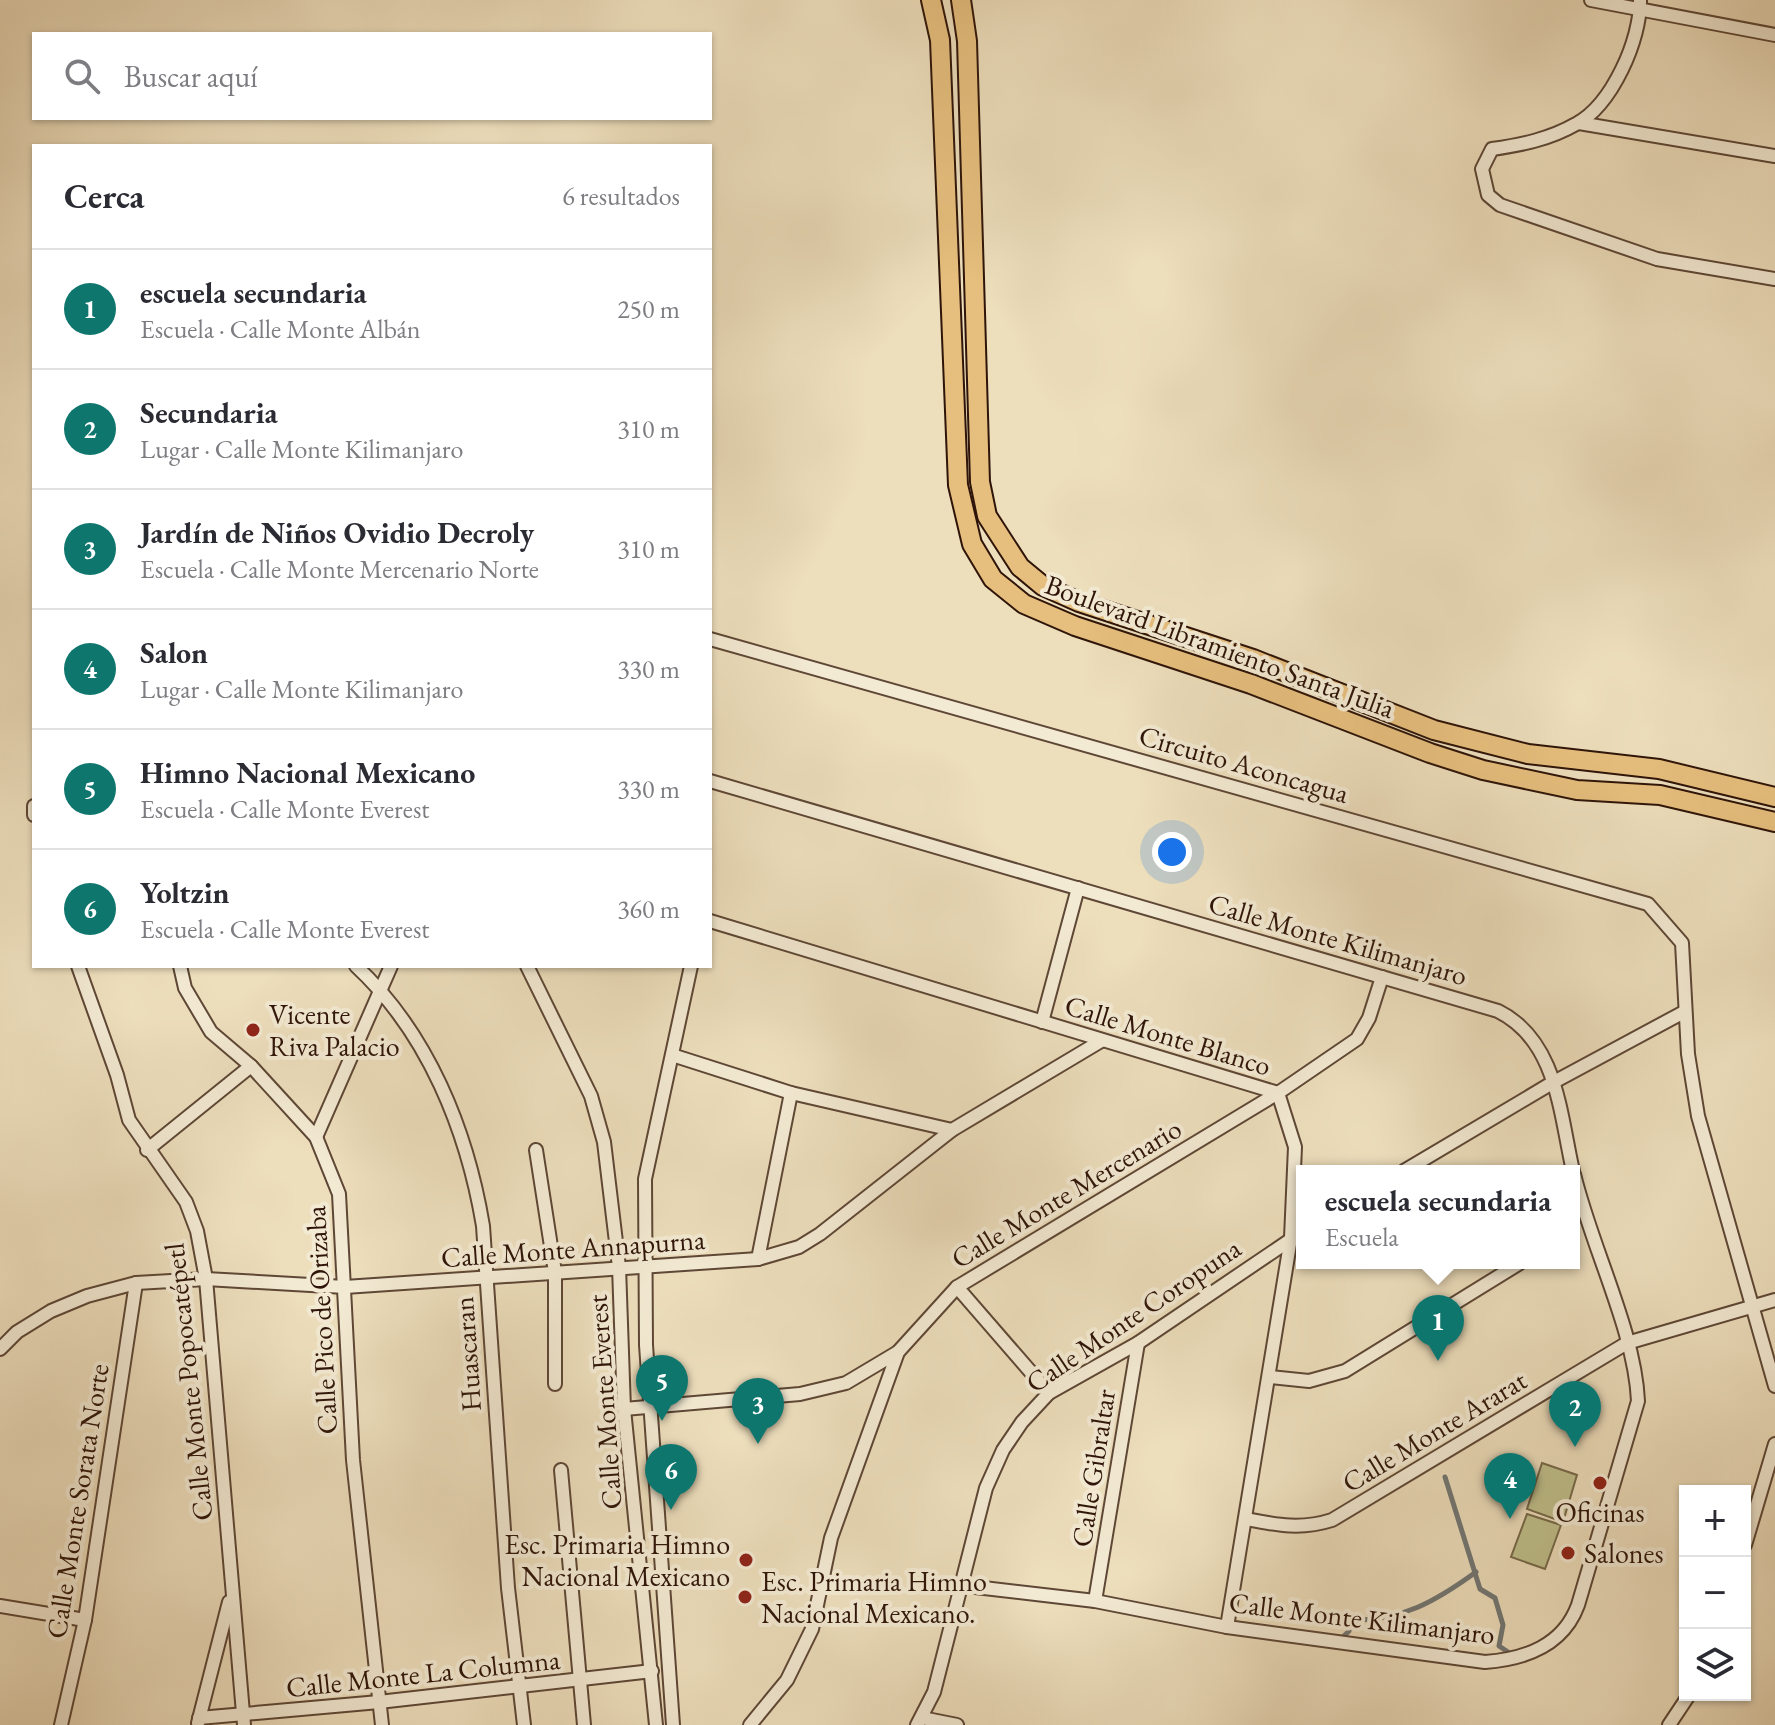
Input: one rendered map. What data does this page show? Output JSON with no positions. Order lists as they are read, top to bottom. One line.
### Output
{"streets":{"main road":["Boulevard Libramiento Santa Julia"],"street":["Circuito Aconcagua","Calle Monte Kilimanjaro","Calle Monte Blanco","Calle Monte Mercenario","Calle Monte Annapurna","Calle Monte Coropuna","Calle Pico de Orizaba","Huascaran","Calle Monte Popocatépetl","Calle Monte Everest","Calle Monte Ararat","Calle Gibraltar","Calle Monte Sorata Norte","Calle Monte La Columna"]},"crossings":[["Circuito Aconcagua","Calle Monte Ararat"],["Calle Monte Kilimanjaro","Calle Monte Blanco"],["Calle Monte Kilimanjaro","Calle Monte Mercenario"],["Calle Monte Kilimanjaro","Calle Monte Coropuna"],["Calle Monte Kilimanjaro","Calle Monte Ararat"],["Calle Monte Kilimanjaro","Calle Gibraltar"],["Calle Monte Blanco","Calle Monte Mercenario"],["Calle Monte Blanco","Calle Monte Annapurna"],["Calle Monte Blanco","Calle Monte Ararat"],["Calle Monte Annapurna","Calle Pico de Orizaba"],["Calle Monte Annapurna","Huascaran"],["Calle Monte Annapurna","Calle Monte Popocatépetl"],["Calle Monte Annapurna","Calle Monte Everest"],["Calle Monte Annapurna","Calle Monte Sorata Norte"],["Calle Monte Coropuna","Calle Gibraltar"],["Calle Pico de Orizaba","Calle Monte La Columna"],["Huascaran","Calle Monte La Columna"],["Calle Monte Popocatépetl","Calle Monte La Columna"],["Calle Monte Everest","Calle Monte La Columna"]],"places":["Vicente Riva Palacio","Oficinas","Salones","Esc. Primaria Himno Nacional Mexicano","Esc. Primaria Himno Nacional Mexicano."],"page":{"search":"Buscar aquí","heading":["Cerca","6 resultados"],"list":[{"mark":"1","name":"escuela secundaria","note":"Escuela · Calle Monte Albán","value":"250 m"},{"mark":"2","name":"Secundaria","note":"Lugar · Calle Monte Kilimanjaro","value":"310 m"},{"mark":"3","name":"Jardín de Niños Ovidio Decroly","note":"Escuela · Calle Monte Mercenario Norte","value":"310 m"},{"mark":"4","name":"Salon","note":"Lugar · Calle Monte Kilimanjaro","value":"330 m"},{"mark":"5","name":"Himno Nacional Mexicano","note":"Escuela · Calle Monte Everest","value":"330 m"},{"mark":"6","name":"Yoltzin","note":"Escuela · Calle Monte Everest","value":"360 m"}],"popup":["escuela secundaria","Escuela"],"pins":["1","5","3","2","6","4"],"map_buttons":["+","−"]}}
